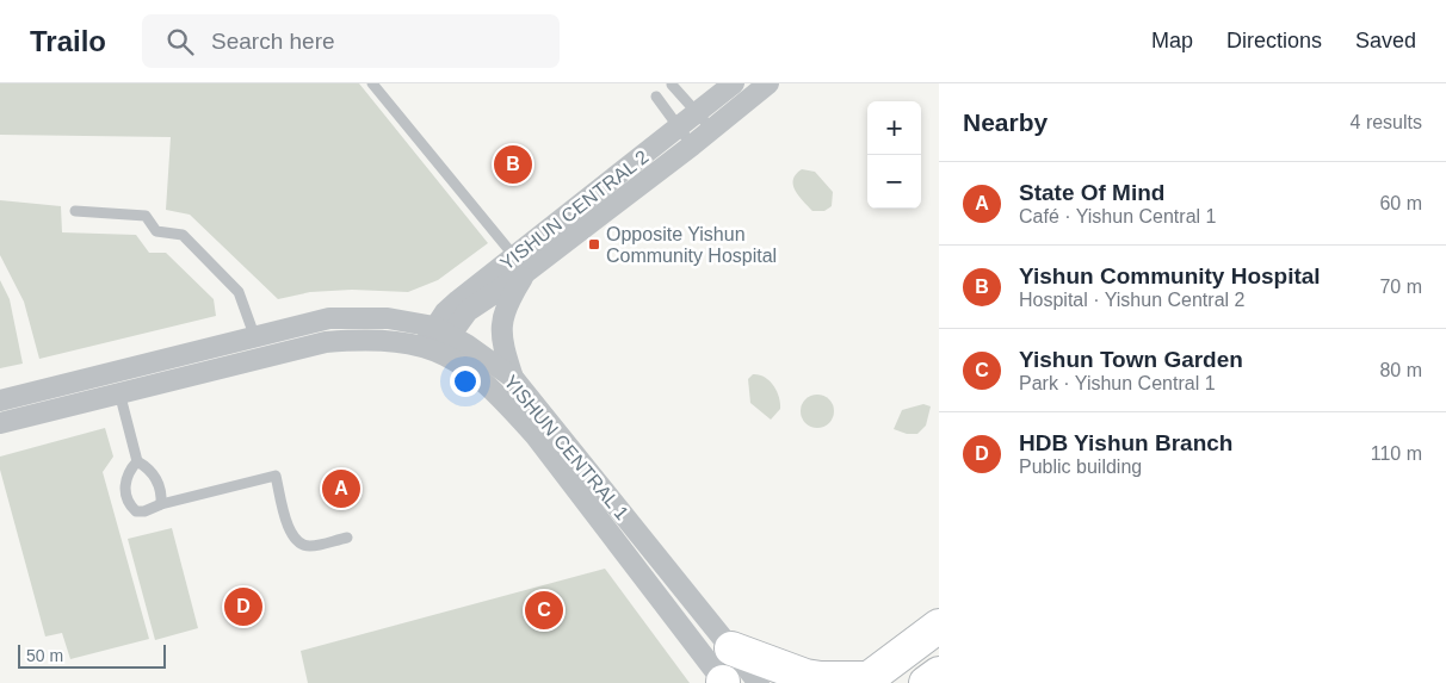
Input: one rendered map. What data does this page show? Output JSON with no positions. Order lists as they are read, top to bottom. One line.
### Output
{"streets":{"street":["YISHUN CENTRAL 2","YISHUN CENTRAL 1"]},"crossings":[["YISHUN CENTRAL 2","YISHUN CENTRAL 1"]],"places":{"transit":["Opposite Yishun Community Hospital"]},"scale_bar":"50 m","page":{"header":"Trailo","search":"Search here","nav":["Map","Directions","Saved"],"heading":["Nearby","4 results"],"map_buttons":["+","−"],"pins":["B","A","D","C"],"list":[{"mark":"A","name":"State Of Mind","note":"Café · Yishun Central 1","value":"60 m"},{"mark":"B","name":"Yishun Community Hospital","note":"Hospital · Yishun Central 2","value":"70 m"},{"mark":"C","name":"Yishun Town Garden","note":"Park · Yishun Central 1","value":"80 m"},{"mark":"D","name":"HDB Yishun Branch","note":"Public building","value":"110 m"}],"scale":"50 m"}}
